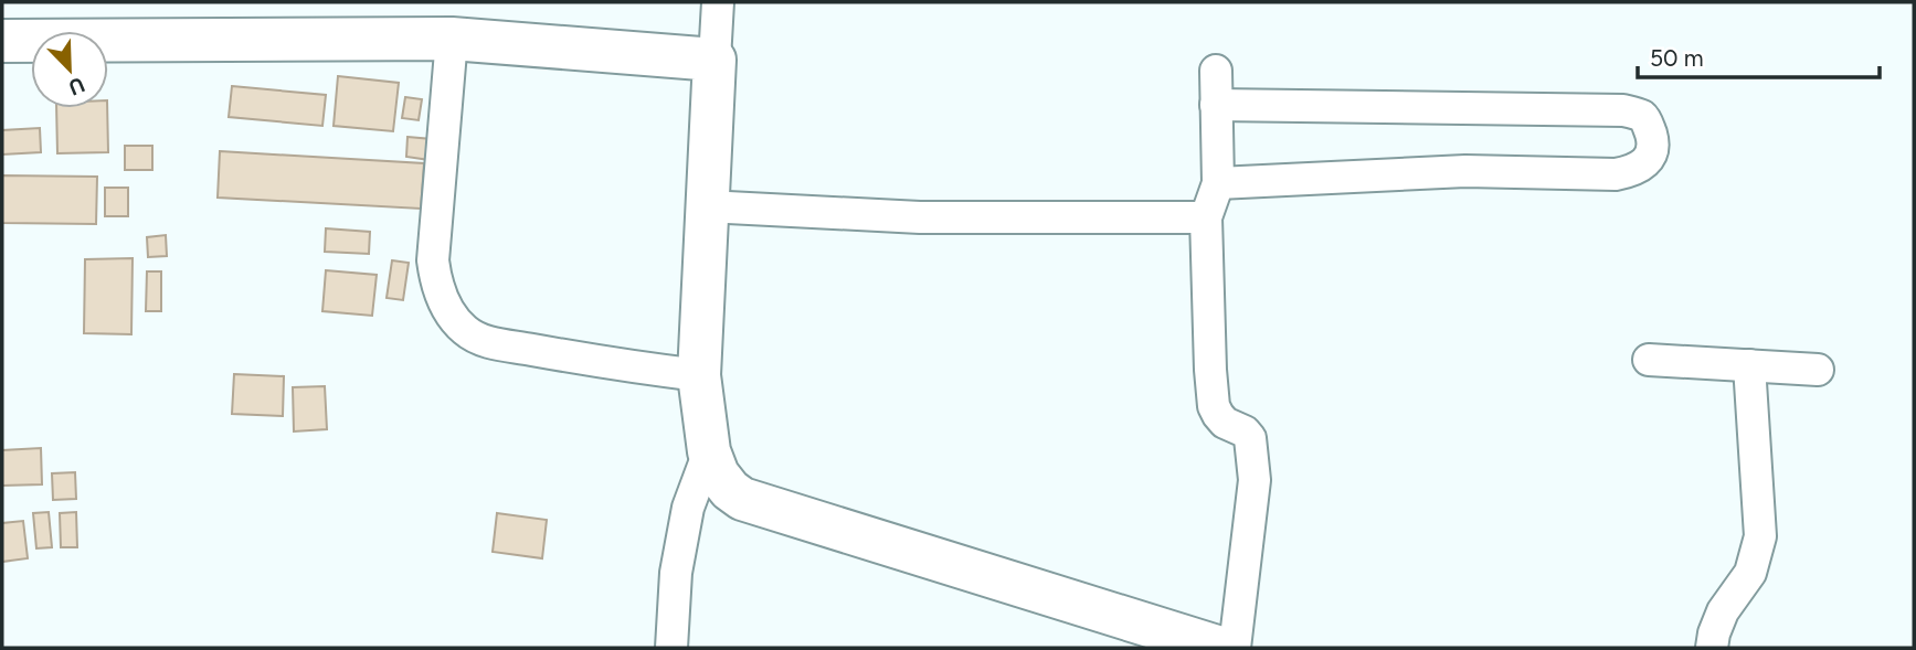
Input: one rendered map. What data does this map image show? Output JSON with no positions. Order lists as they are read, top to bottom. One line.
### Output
{"scale_bar":"50 m","north":"bottom right"}
